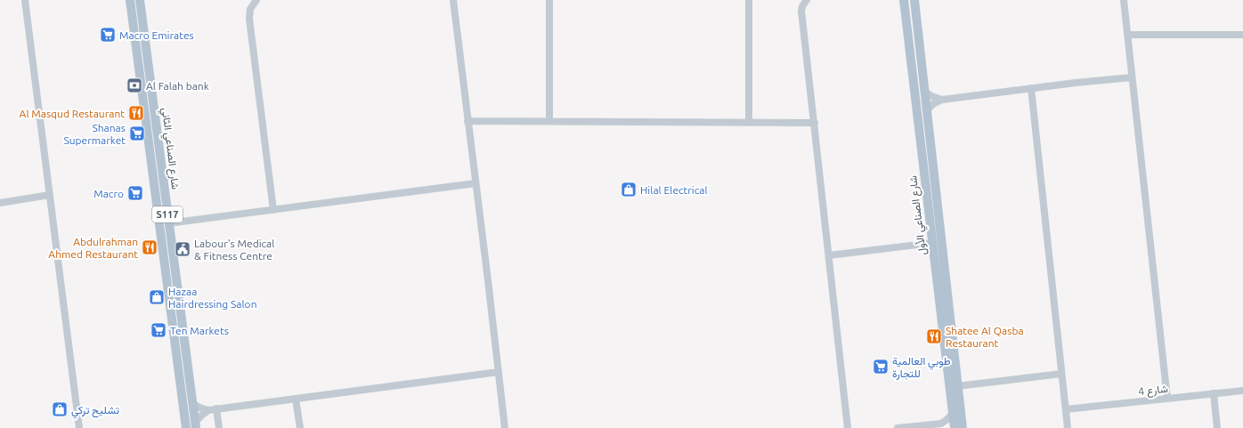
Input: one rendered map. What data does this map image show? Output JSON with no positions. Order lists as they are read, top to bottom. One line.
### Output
{"streets":{"main road":["شارع الصناعي الثاني","S117","شارع الصناعي الأول"],"street":["شارع 4"]},"places":{"supermarket":["Macro Emirates","Shanas Supermarket","Macro","Ten Markets","طوبي العالمية للتجارة"],"bank":["Al Falah bank"],"restaurant":["Al Masqud Restaurant","Abdulrahman Ahmed Restaurant","Shatee Al Qasba Restaurant"],"shop":["Hilal Electrical","Hazaa Hairdressing Salon","تشليح تركي"],"public building":["Labour's Medical & Fitness Centre"]}}
